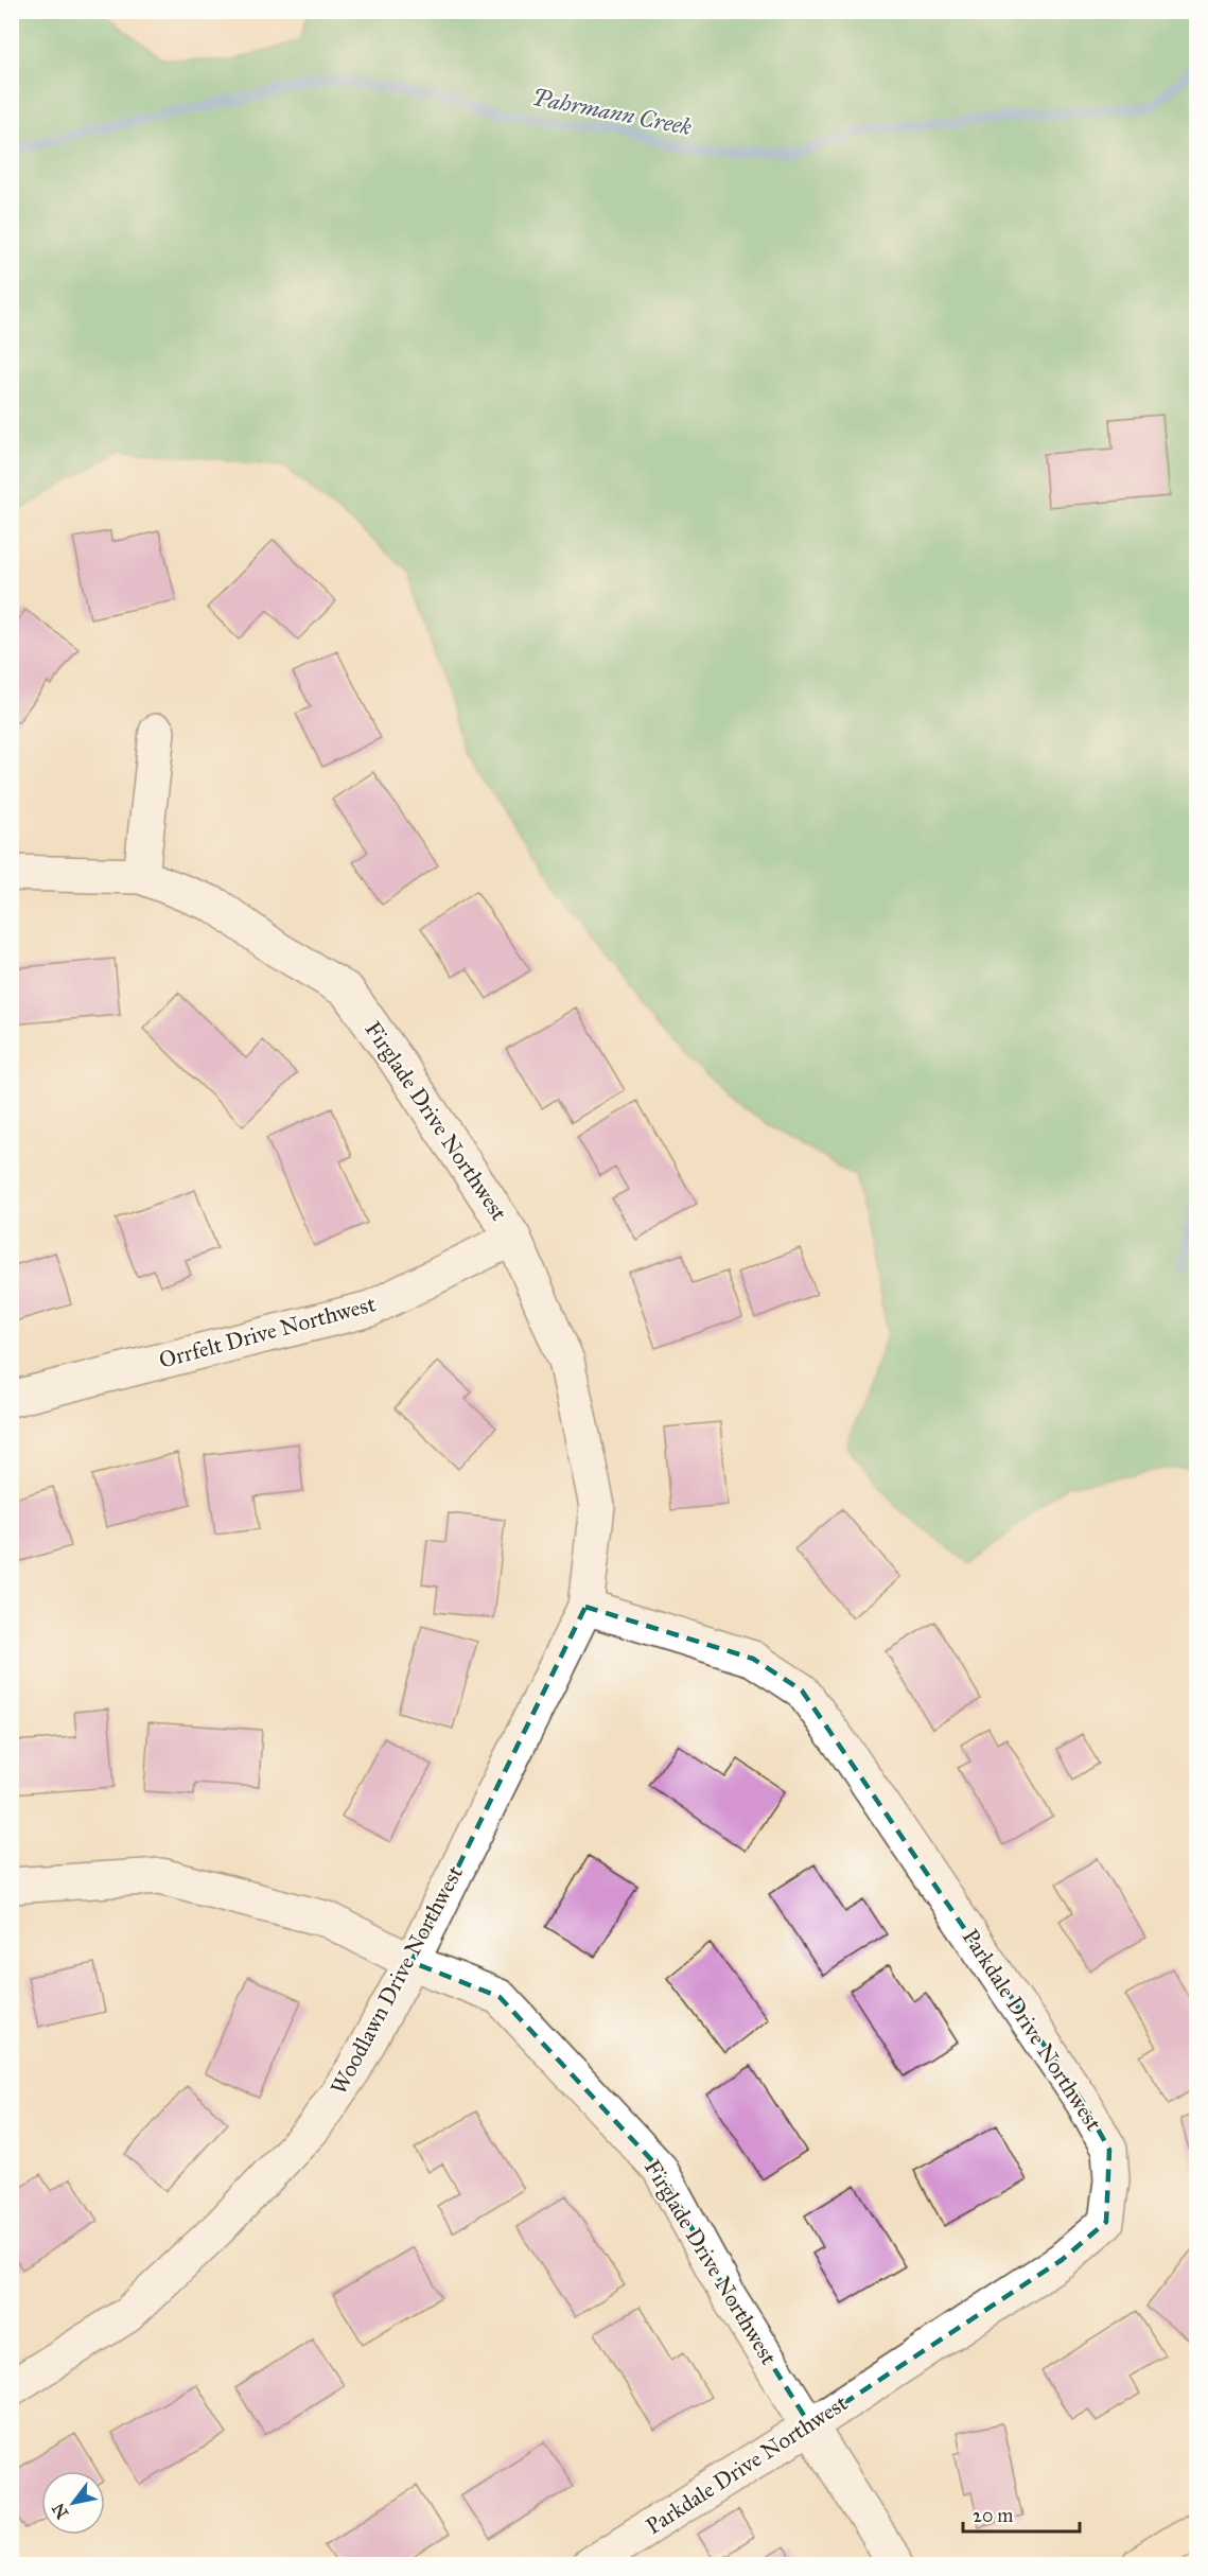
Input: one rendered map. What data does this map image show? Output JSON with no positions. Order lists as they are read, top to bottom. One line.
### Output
{"streets":{"street":["Firglade Drive Northwest","Orrfelt Drive Northwest","Woodlawn Drive Northwest","Parkdale Drive Northwest"]},"crossings":[["Firglade Drive Northwest","Orrfelt Drive Northwest"],["Firglade Drive Northwest","Woodlawn Drive Northwest"],["Firglade Drive Northwest","Parkdale Drive Northwest"],["Woodlawn Drive Northwest","Parkdale Drive Northwest"]],"water":["Pahrmann Creek"],"scale_bar":"20 m","north":"bottom left"}
